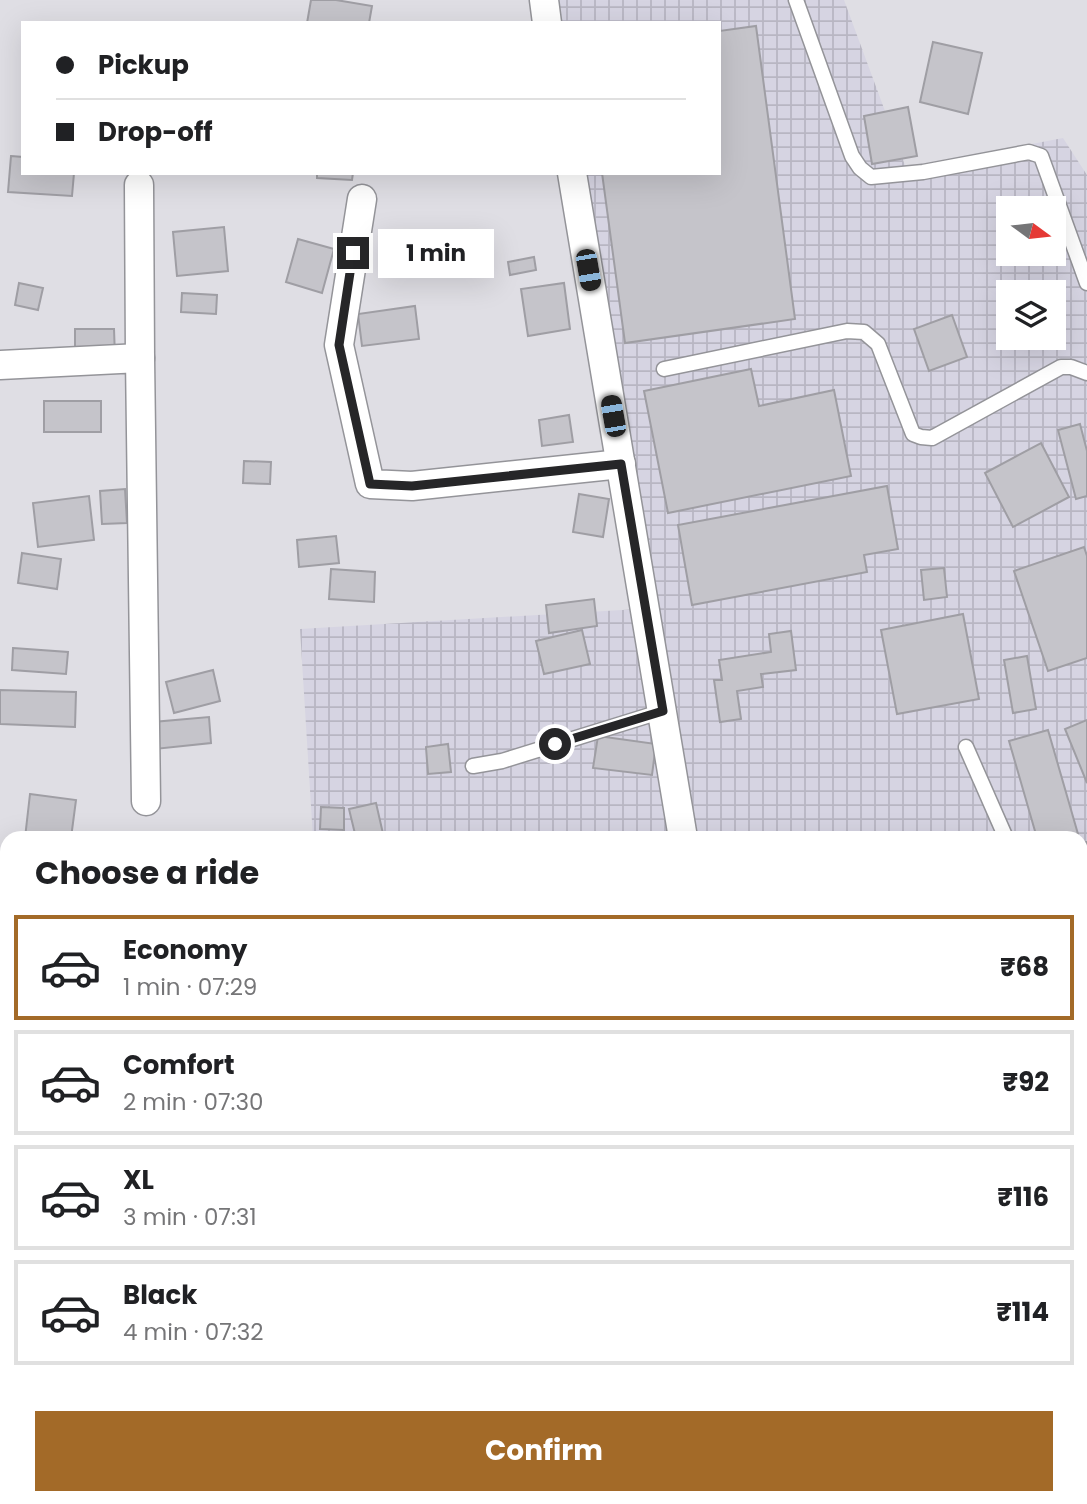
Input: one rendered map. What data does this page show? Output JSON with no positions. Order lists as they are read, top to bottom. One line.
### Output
{"north":"right","page":{"banner":["Pickup","Drop-off"],"bubble":"1 min","heading":"Choose a ride","list":[{"name":"Economy","note":"1 min · 07:29","value":"₹68"},{"name":"Comfort","note":"2 min · 07:30","value":"₹92"},{"name":"XL","note":"3 min · 07:31","value":"₹116"},{"name":"Black","note":"4 min · 07:32","value":"₹114"}],"buttons":"Confirm"}}
